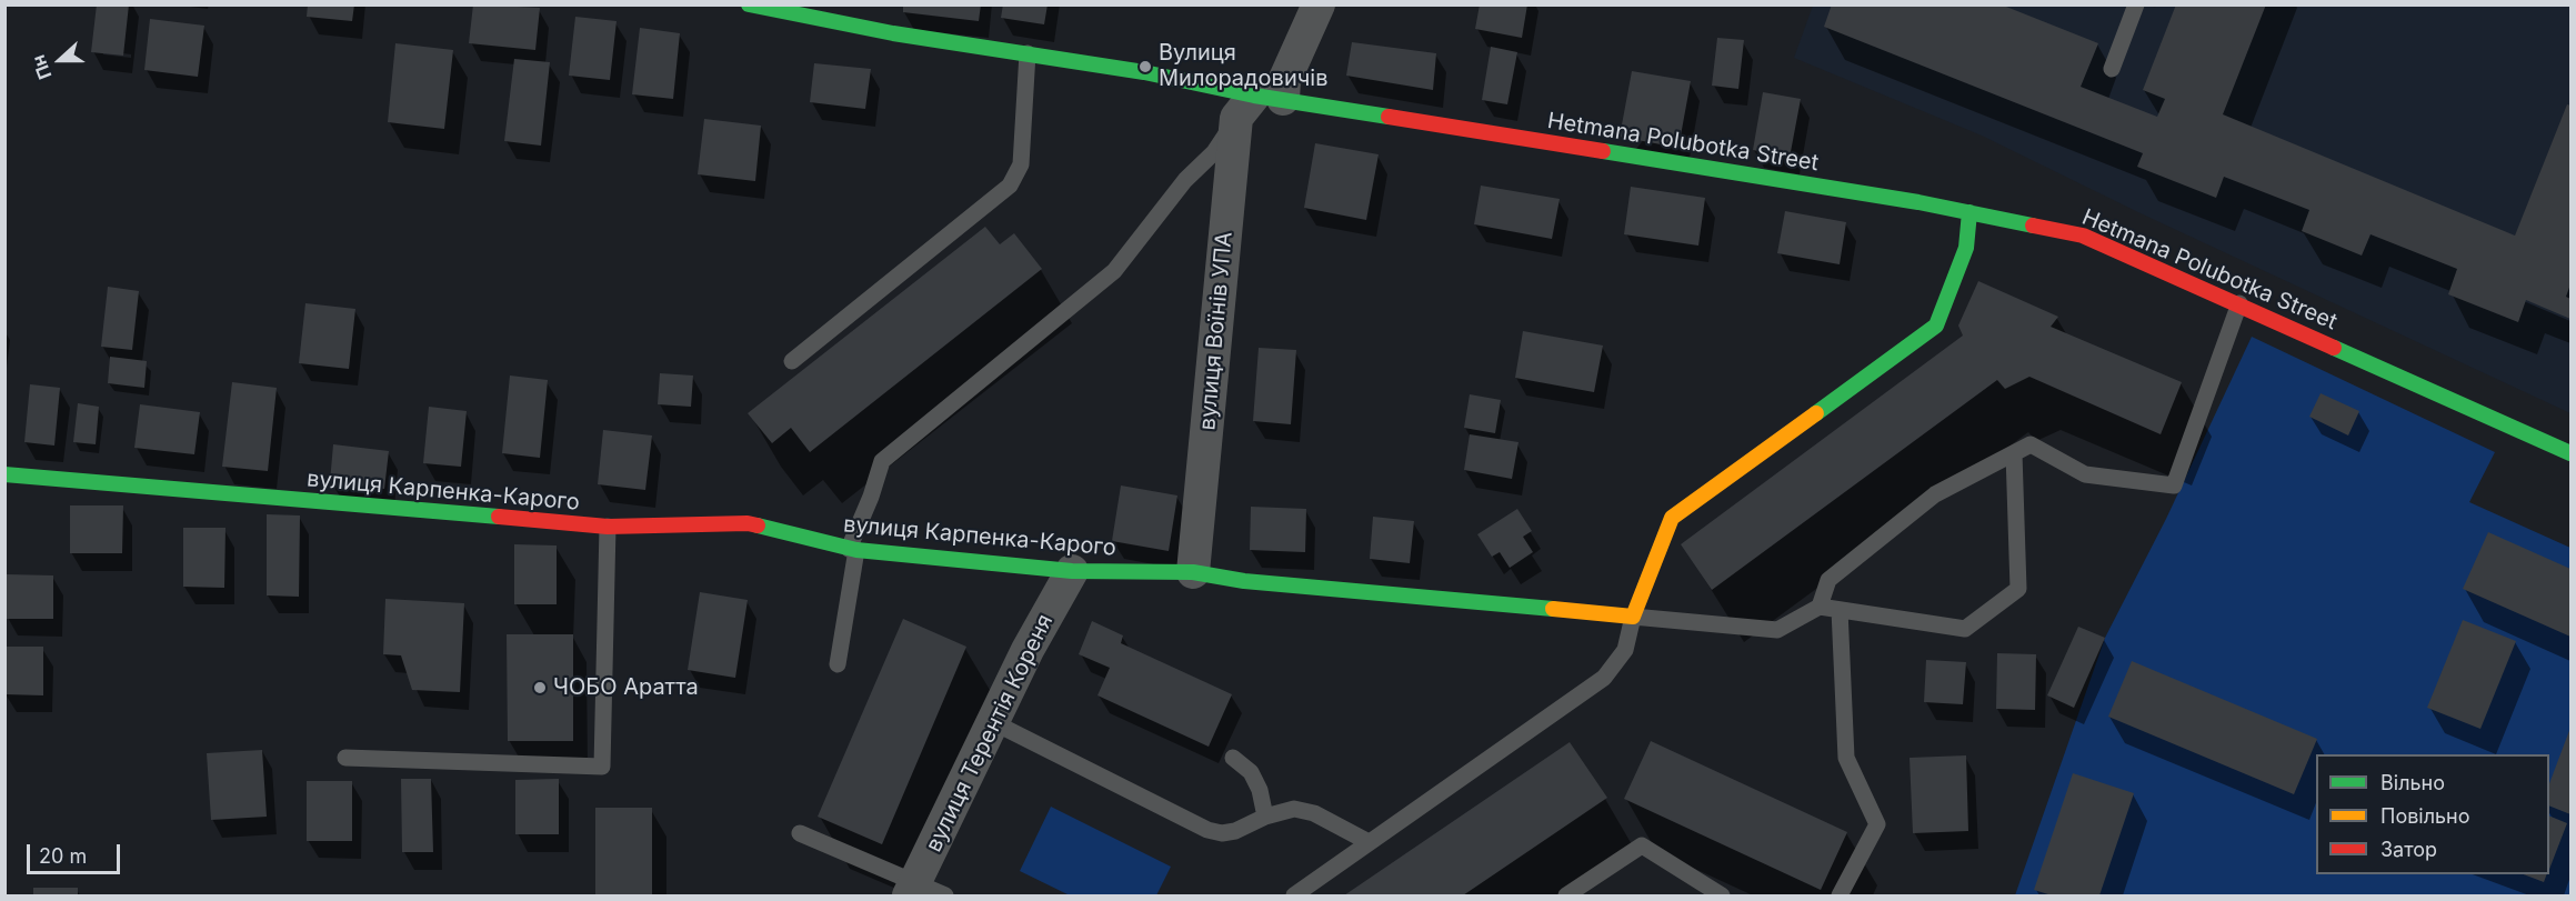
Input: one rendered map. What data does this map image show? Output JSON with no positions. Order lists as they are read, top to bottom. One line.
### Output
{"streets":{"street":["Hetmana Polubotka Street","вулиця Воїнів УПА","вулиця Карпенка-Карого","вулиця Терентія Кореня"]},"crossings":[["Hetmana Polubotka Street","вулиця Воїнів УПА"],["вулиця Воїнів УПА","вулиця Карпенка-Карого"],["вулиця Карпенка-Карого","вулиця Терентія Кореня"]],"places":["Вулиця Милорадовичів","ЧОБО Аратта"],"legend":["Вільно","Повільно","Затор"],"scale_bar":"20 m","north":"left"}
